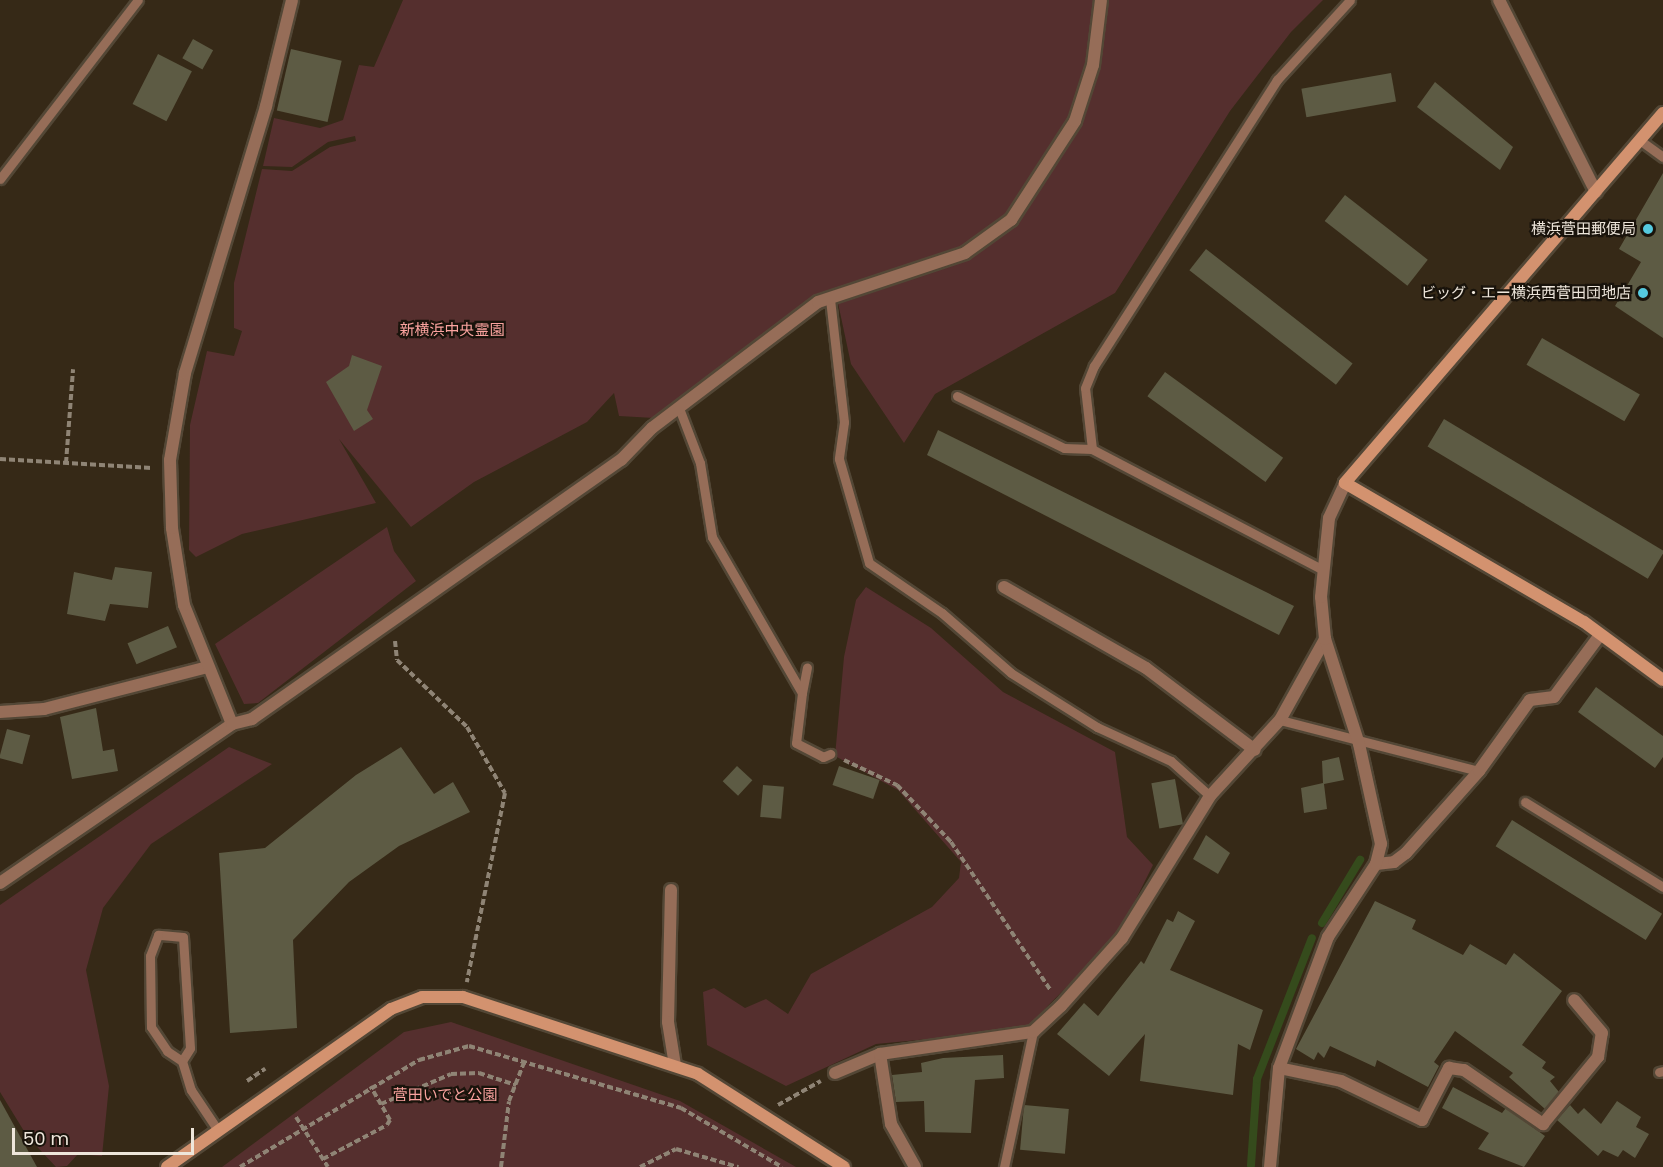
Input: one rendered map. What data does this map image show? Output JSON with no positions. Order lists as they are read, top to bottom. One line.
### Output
{"parks":["新横浜中央霊園","菅田いでと公園"],"places":["横浜菅田郵便局","ビッグ・エー横浜西菅田団地店"],"scale_bar":"50 m"}
